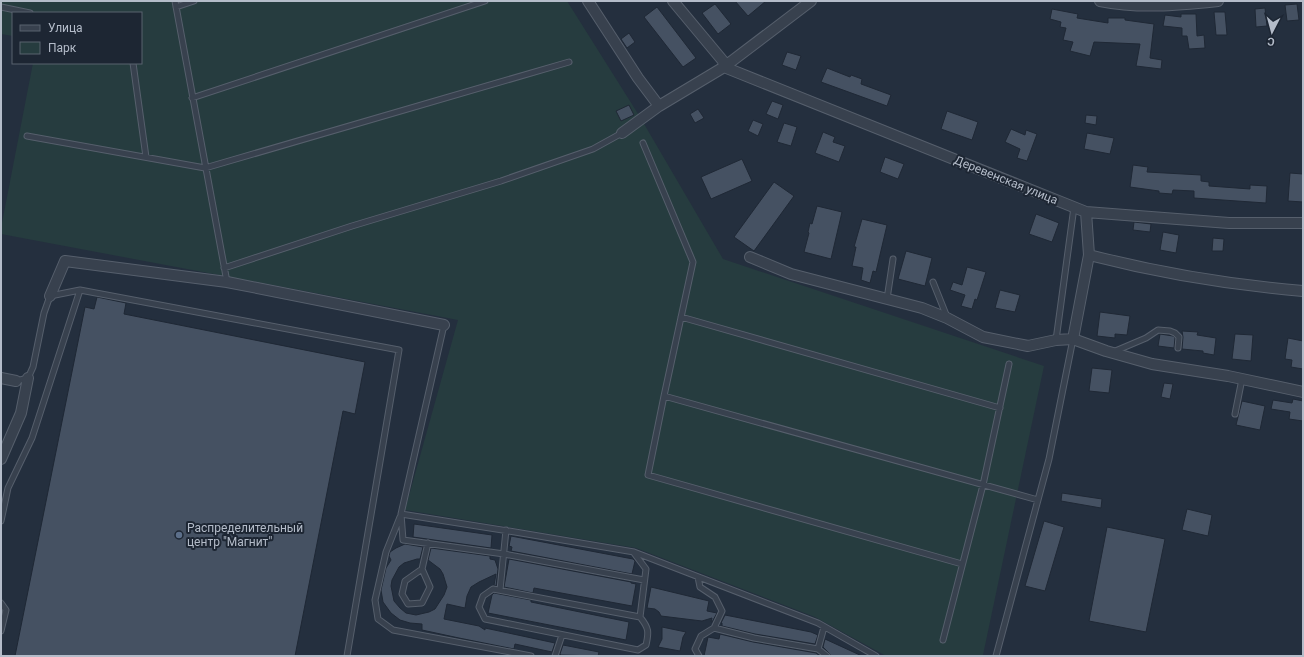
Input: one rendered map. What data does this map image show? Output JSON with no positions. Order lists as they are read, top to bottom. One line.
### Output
{"streets":{"street":["Деревенская улица"]},"places":["Распределительный центр \"Магнит\""],"legend":["Улица","Парк"],"north":"bottom"}
